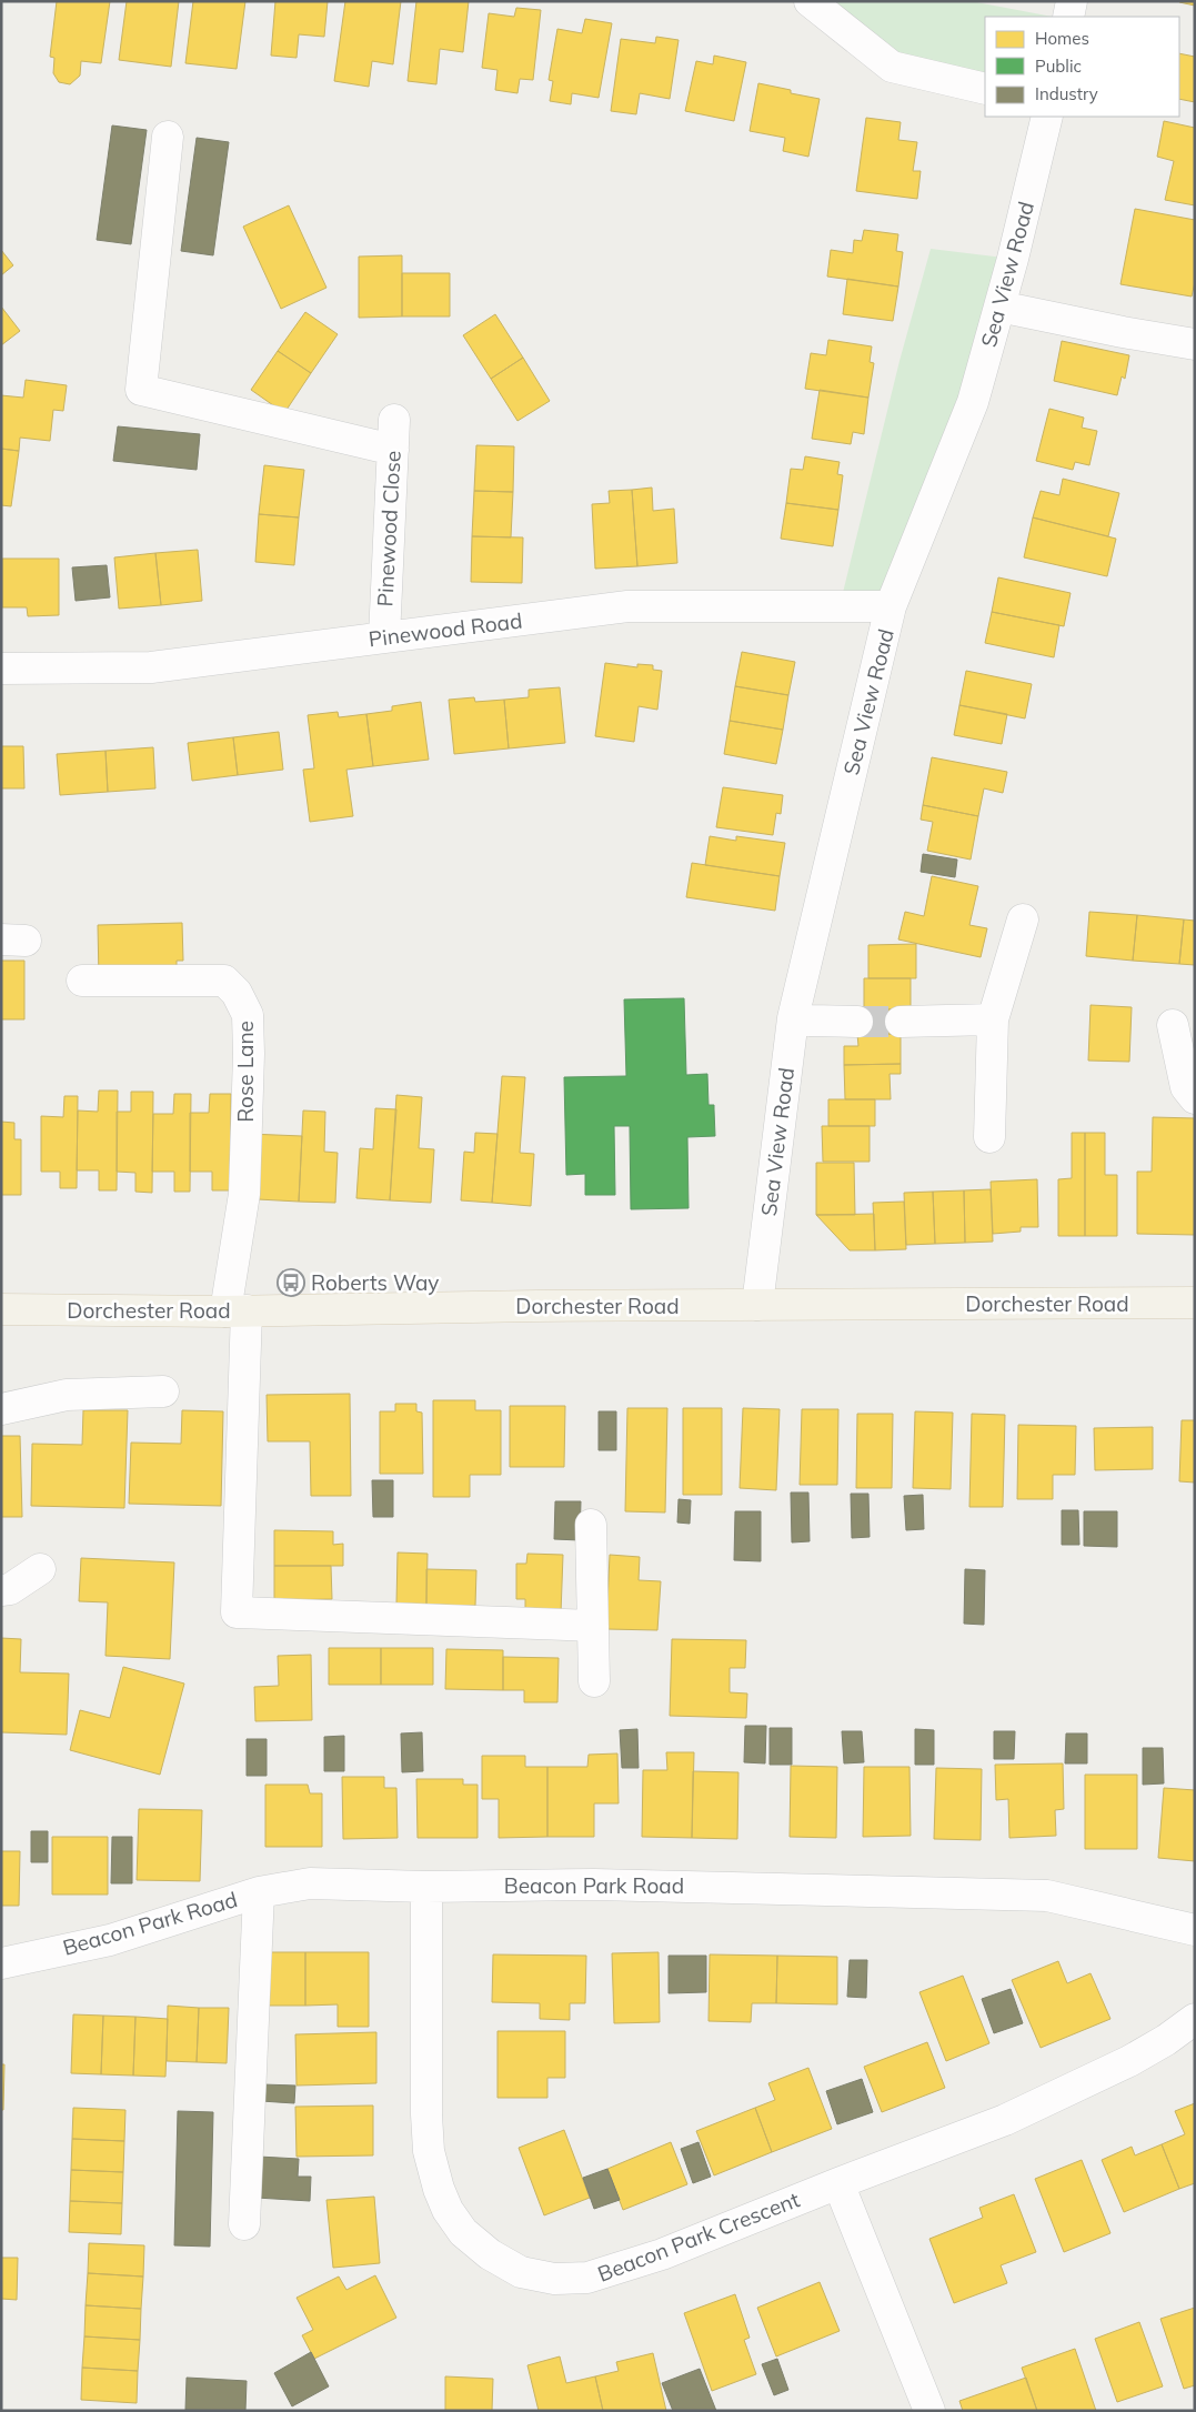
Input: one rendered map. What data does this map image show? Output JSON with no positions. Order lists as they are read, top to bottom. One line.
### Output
{"streets":{"main road":["Dorchester Road"],"street":["Sea View Road","Pinewood Close","Pinewood Road","Rose Lane","Beacon Park Road","Beacon Park Crescent"]},"crossings":[["Sea View Road","Pinewood Road"],["Sea View Road","Dorchester Road"],["Pinewood Close","Pinewood Road"],["Rose Lane","Dorchester Road"],["Beacon Park Road","Beacon Park Crescent"]],"places":{"bus stop":["Roberts Way"]},"legend":["Homes","Public","Industry"]}
